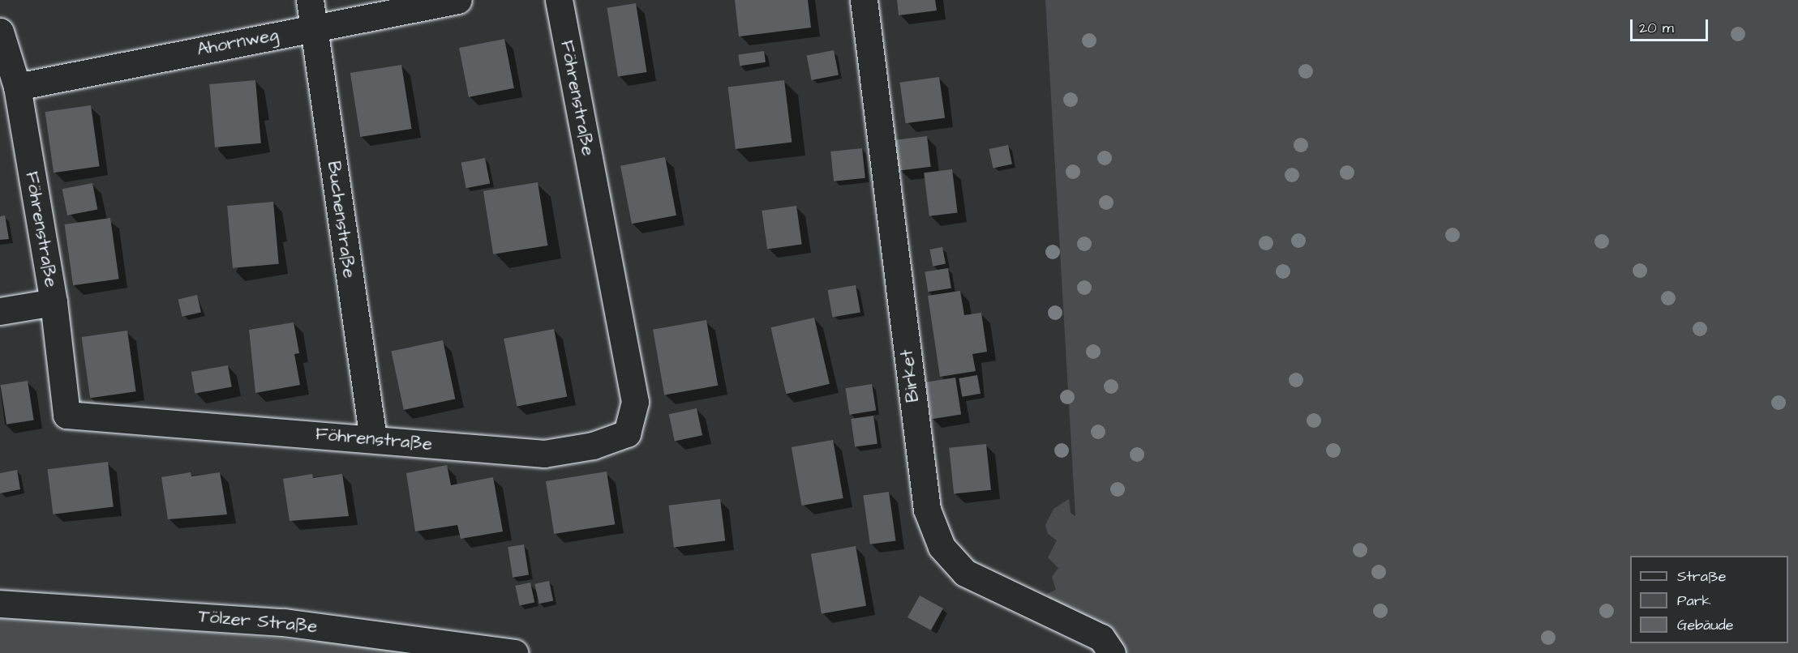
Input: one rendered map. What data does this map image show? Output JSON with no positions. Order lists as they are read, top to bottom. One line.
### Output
{"streets":{"street":["Ahornweg","Föhrenstraße","Buchenstraße","Birket","Tölzer Straße"]},"crossings":[["Ahornweg","Föhrenstraße"],["Ahornweg","Buchenstraße"],["Föhrenstraße","Buchenstraße"]],"legend":["Straße","Park","Gebäude"],"scale_bar":"20 m"}
